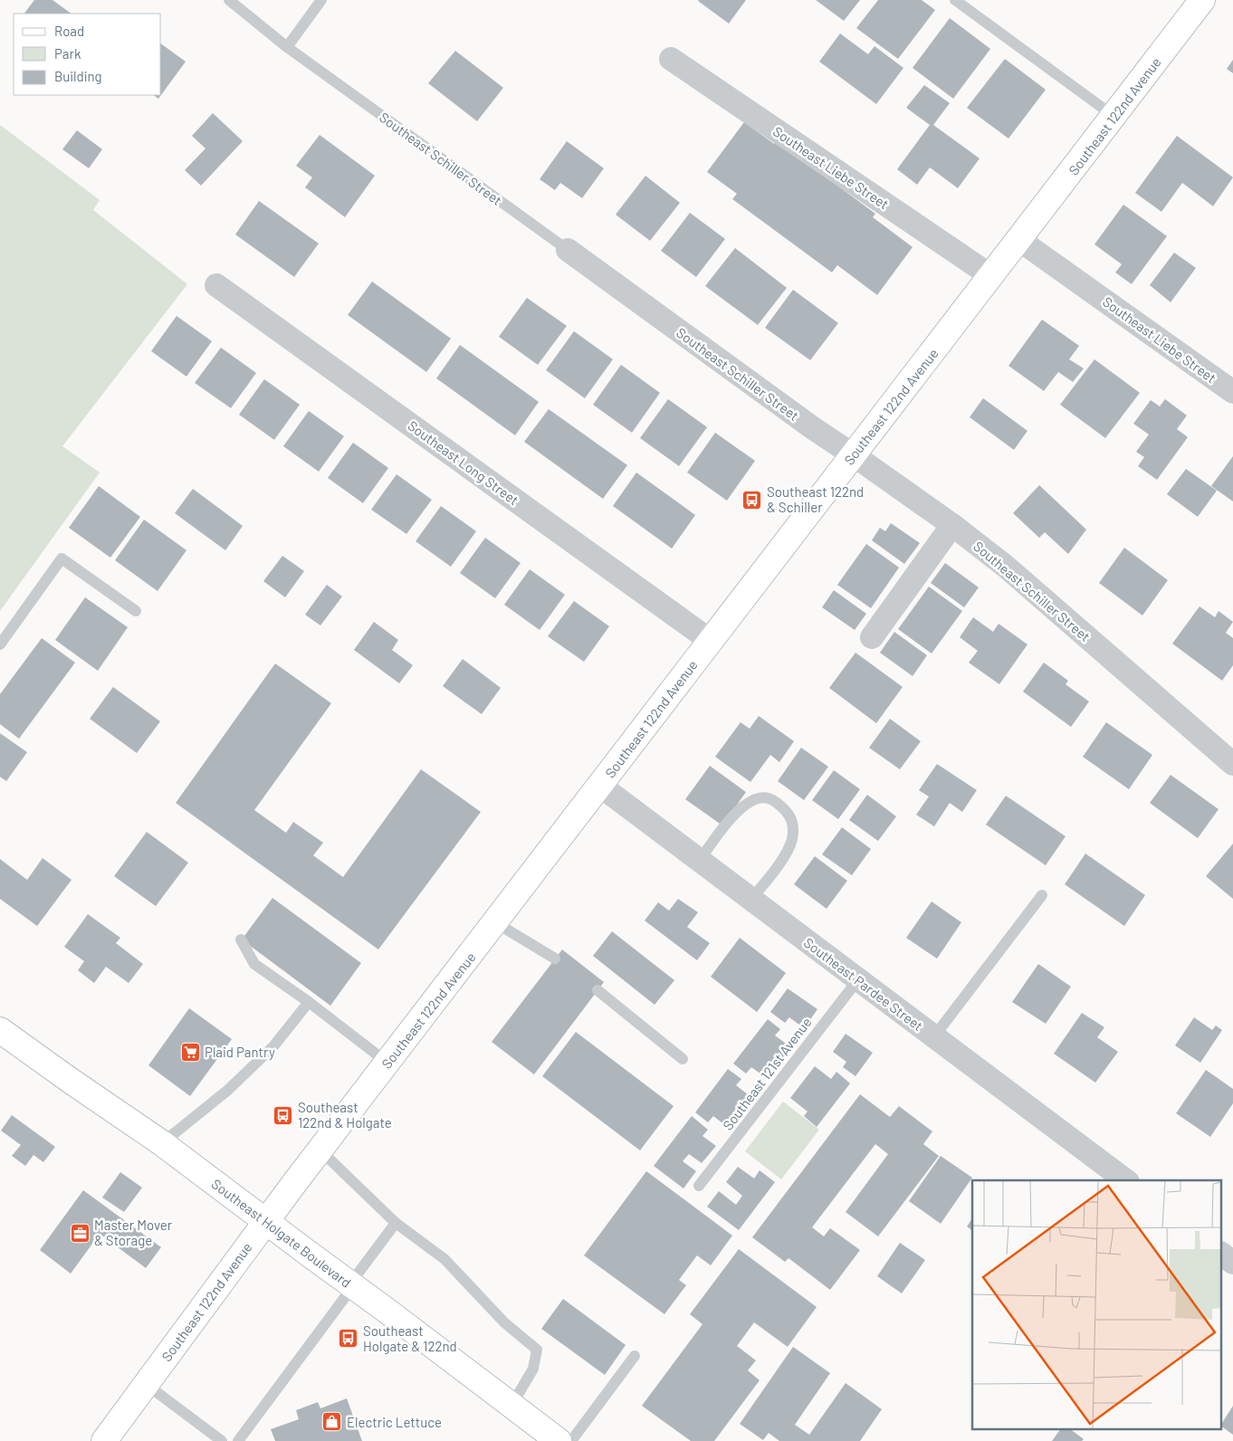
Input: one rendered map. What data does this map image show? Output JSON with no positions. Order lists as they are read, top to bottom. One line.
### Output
{"streets":{"main road":["Southeast 122nd Avenue","Southeast Holgate Boulevard"],"street":["Southeast Schiller Street","Southeast Liebe Street","Southeast Long Street","Southeast Pardee Street"],"lane":["Southeast 121st Avenue"]},"crossings":[["Southeast 122nd Avenue","Southeast Schiller Street"],["Southeast 122nd Avenue","Southeast Liebe Street"],["Southeast 122nd Avenue","Southeast Long Street"],["Southeast 122nd Avenue","Southeast Pardee Street"],["Southeast 122nd Avenue","Southeast Holgate Boulevard"],["Southeast Pardee Street","Southeast 121st Avenue"]],"places":{"bus stop":["Southeast 122nd & Schiller","Southeast 122nd & Holgate","Southeast Holgate & 122nd"],"supermarket":["Plaid Pantry"],"office":["Master Mover & Storage"],"shop":["Electric Lettuce"]},"legend":["Road","Park","Building"]}
